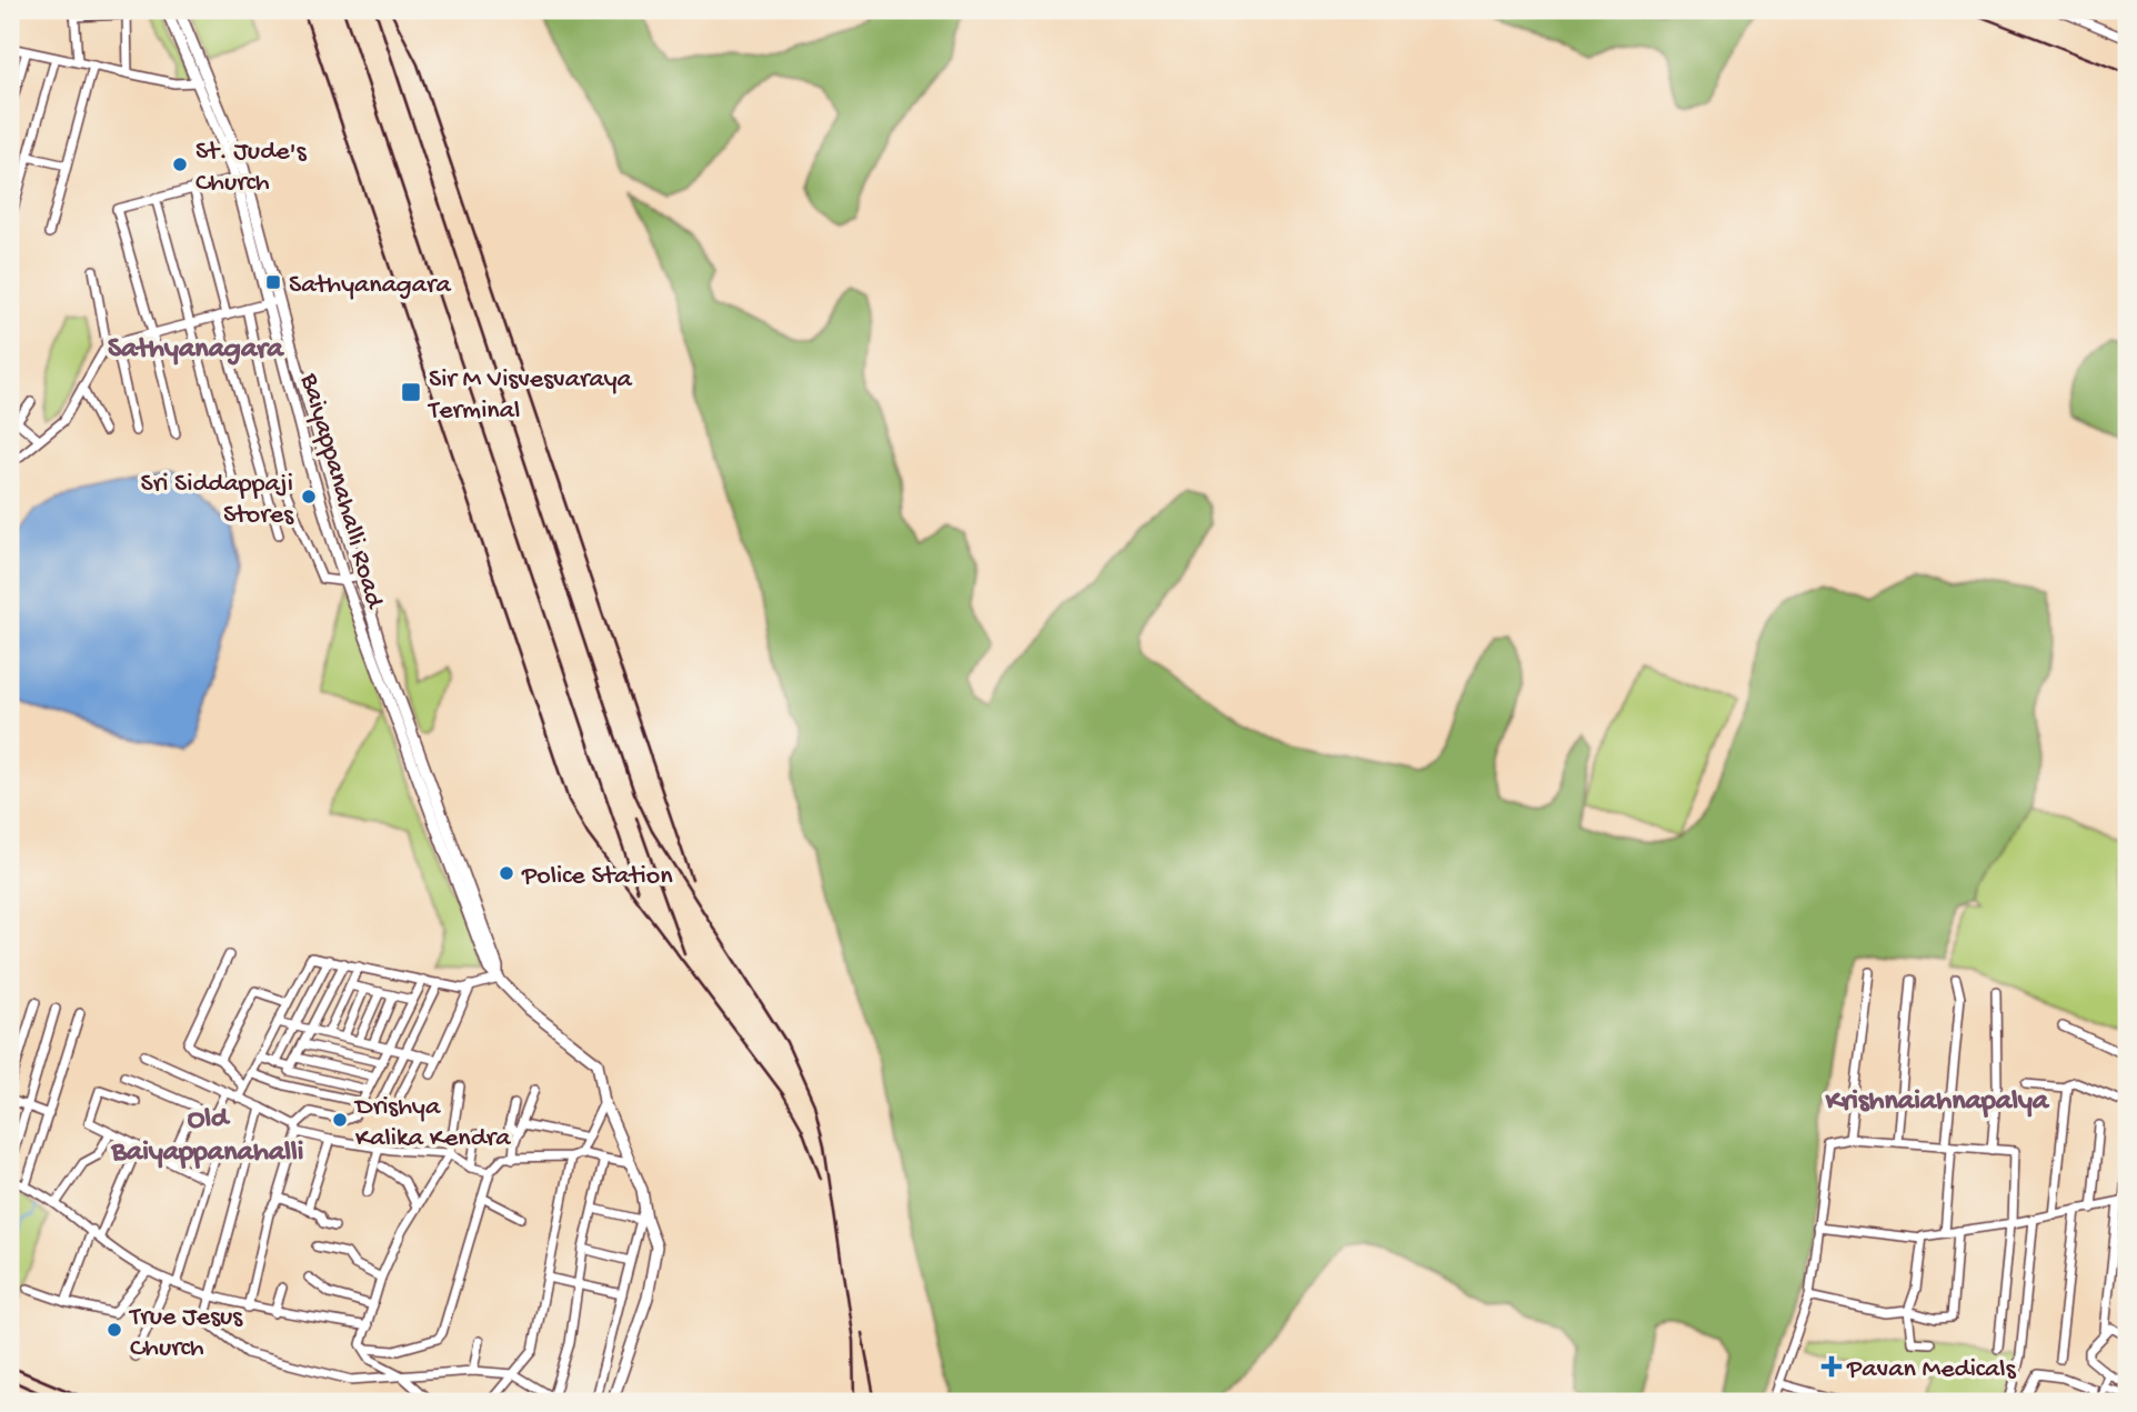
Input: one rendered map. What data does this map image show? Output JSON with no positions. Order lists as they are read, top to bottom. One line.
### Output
{"streets":{"street":["Baiyappanahalli Road"]},"districts":["Sathyanagara","Krishnaiahnapalya","Old Baiyappanahalli"],"places":{"other":["St. Jude's Church","Sri Siddappaji Stores","Police Station","Drishya Kalika Kendra","True Jesus Church"],"transit":["Sathyanagara","Sir M Visvesvaraya Terminal"],"health":["Pavan Medicals"]}}
